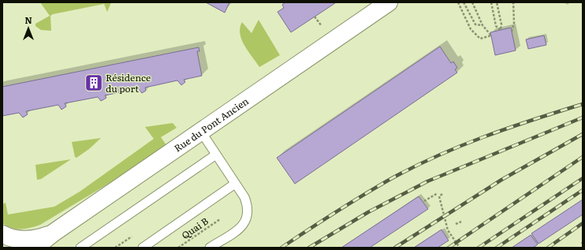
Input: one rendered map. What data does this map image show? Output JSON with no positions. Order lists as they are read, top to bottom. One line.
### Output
{"streets":{"main road":["Rue du Pont Ancien"],"path":["Quai B"]},"places":{"building":["Résidence du port"]},"north":"top"}
